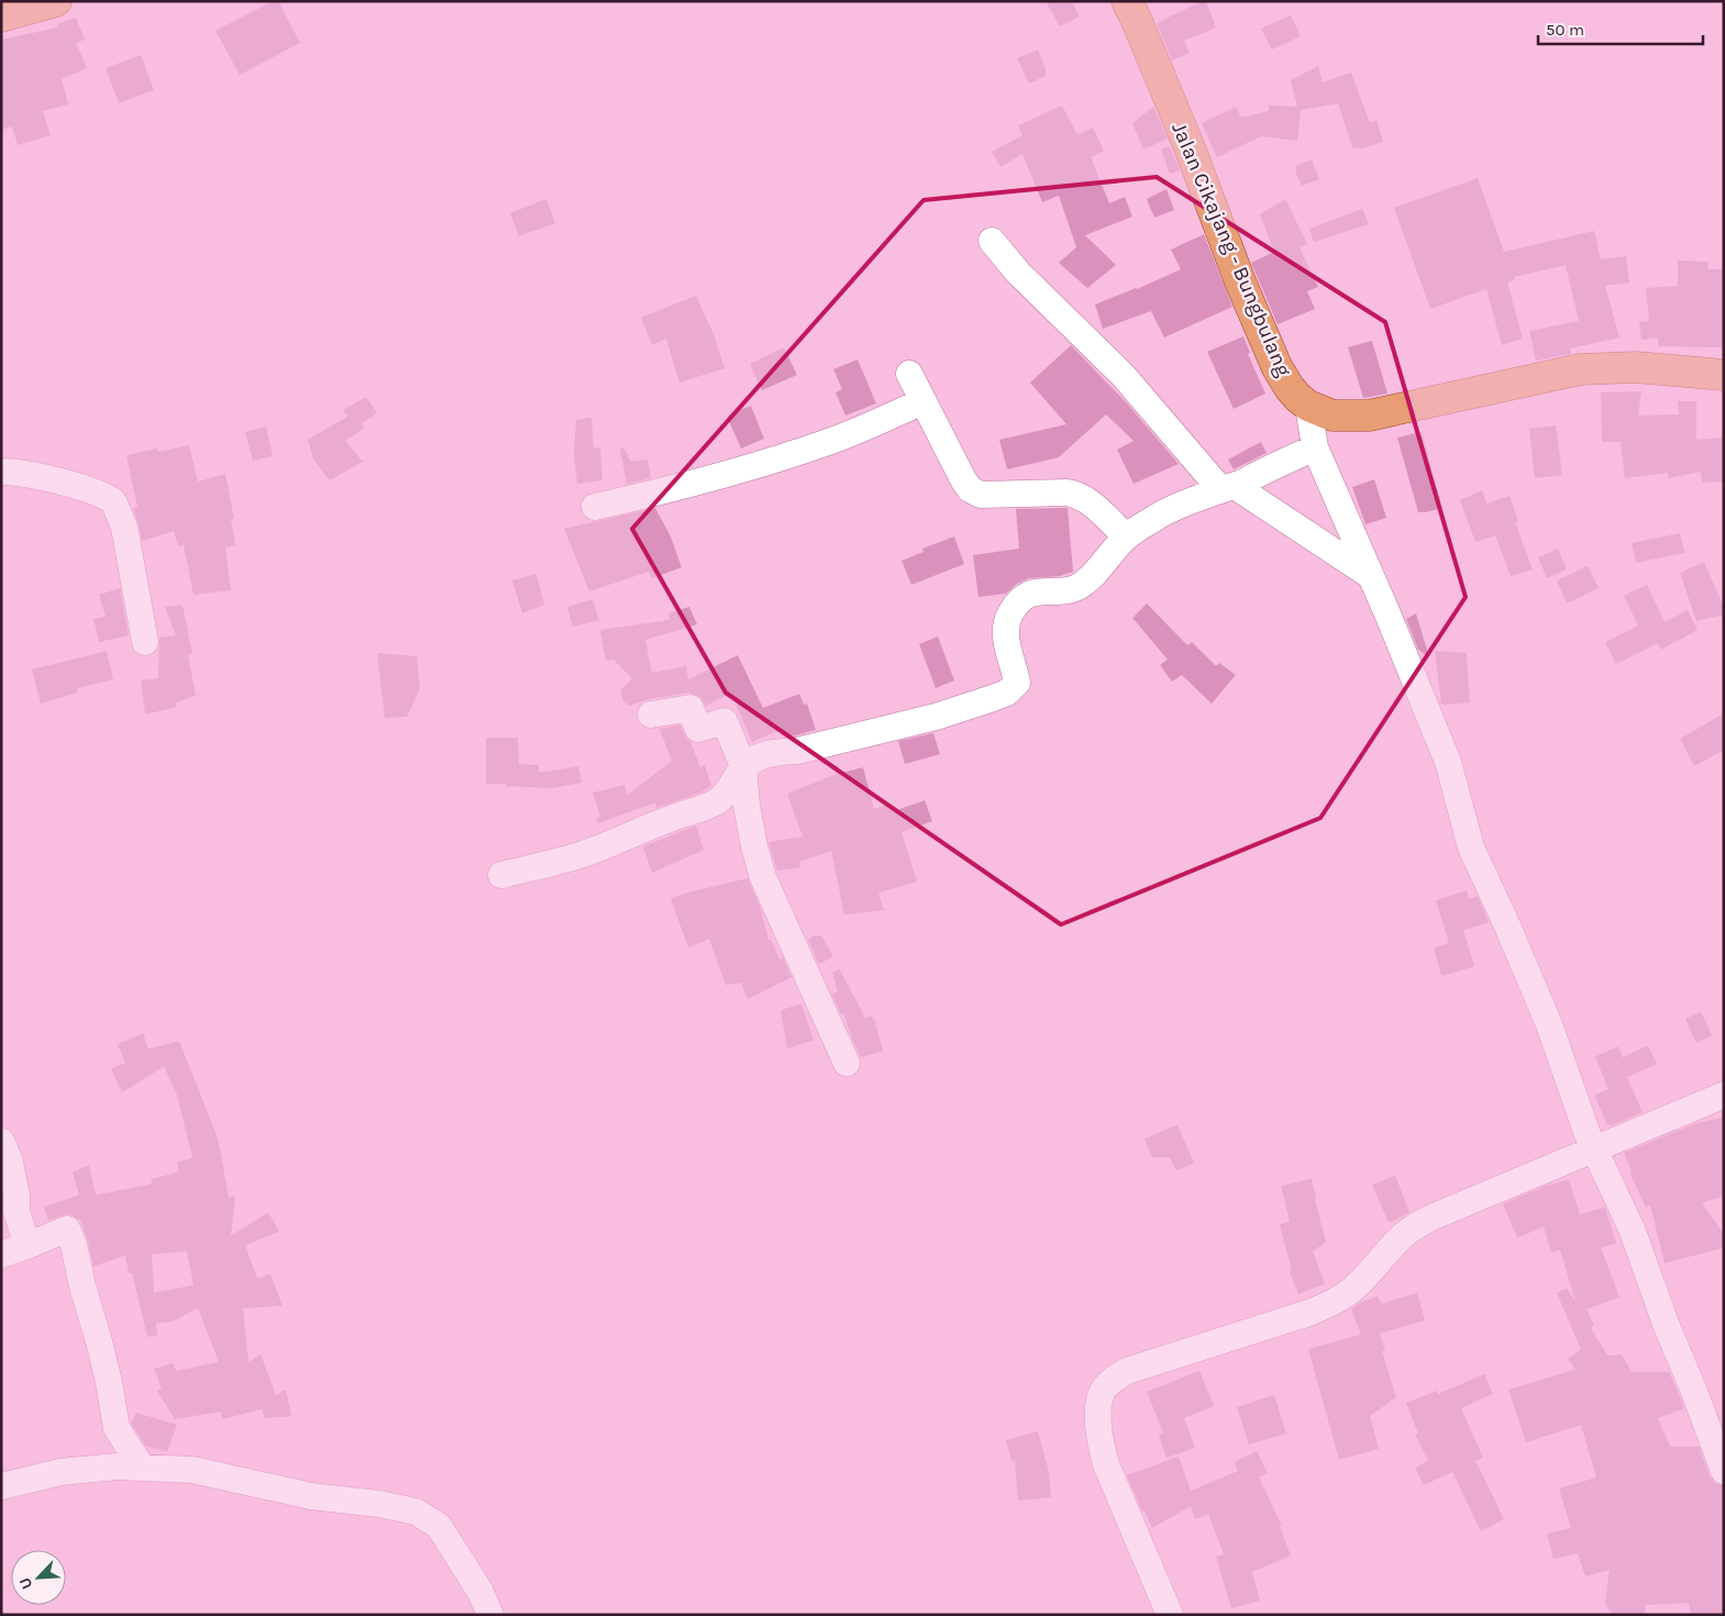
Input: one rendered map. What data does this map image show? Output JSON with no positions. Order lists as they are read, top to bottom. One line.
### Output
{"streets":{"main road":["Jalan Cikajang - Bungbulang"]},"scale_bar":"50 m","north":"bottom left"}
